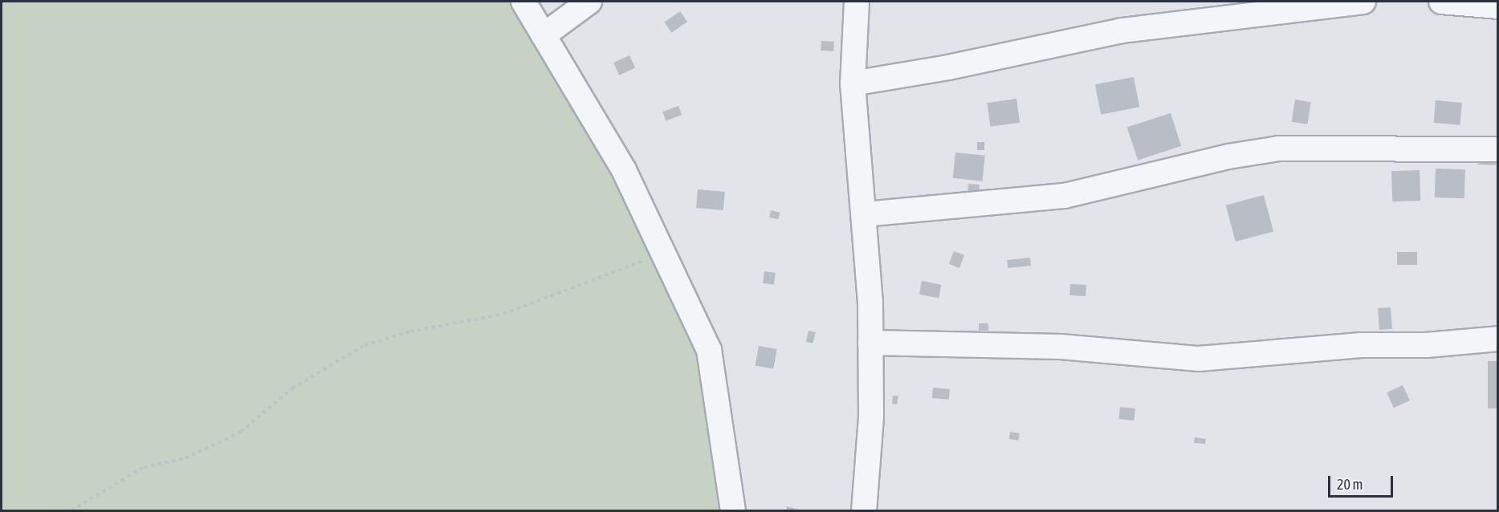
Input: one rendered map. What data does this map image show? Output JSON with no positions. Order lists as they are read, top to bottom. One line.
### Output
{"scale_bar":"20 m"}
